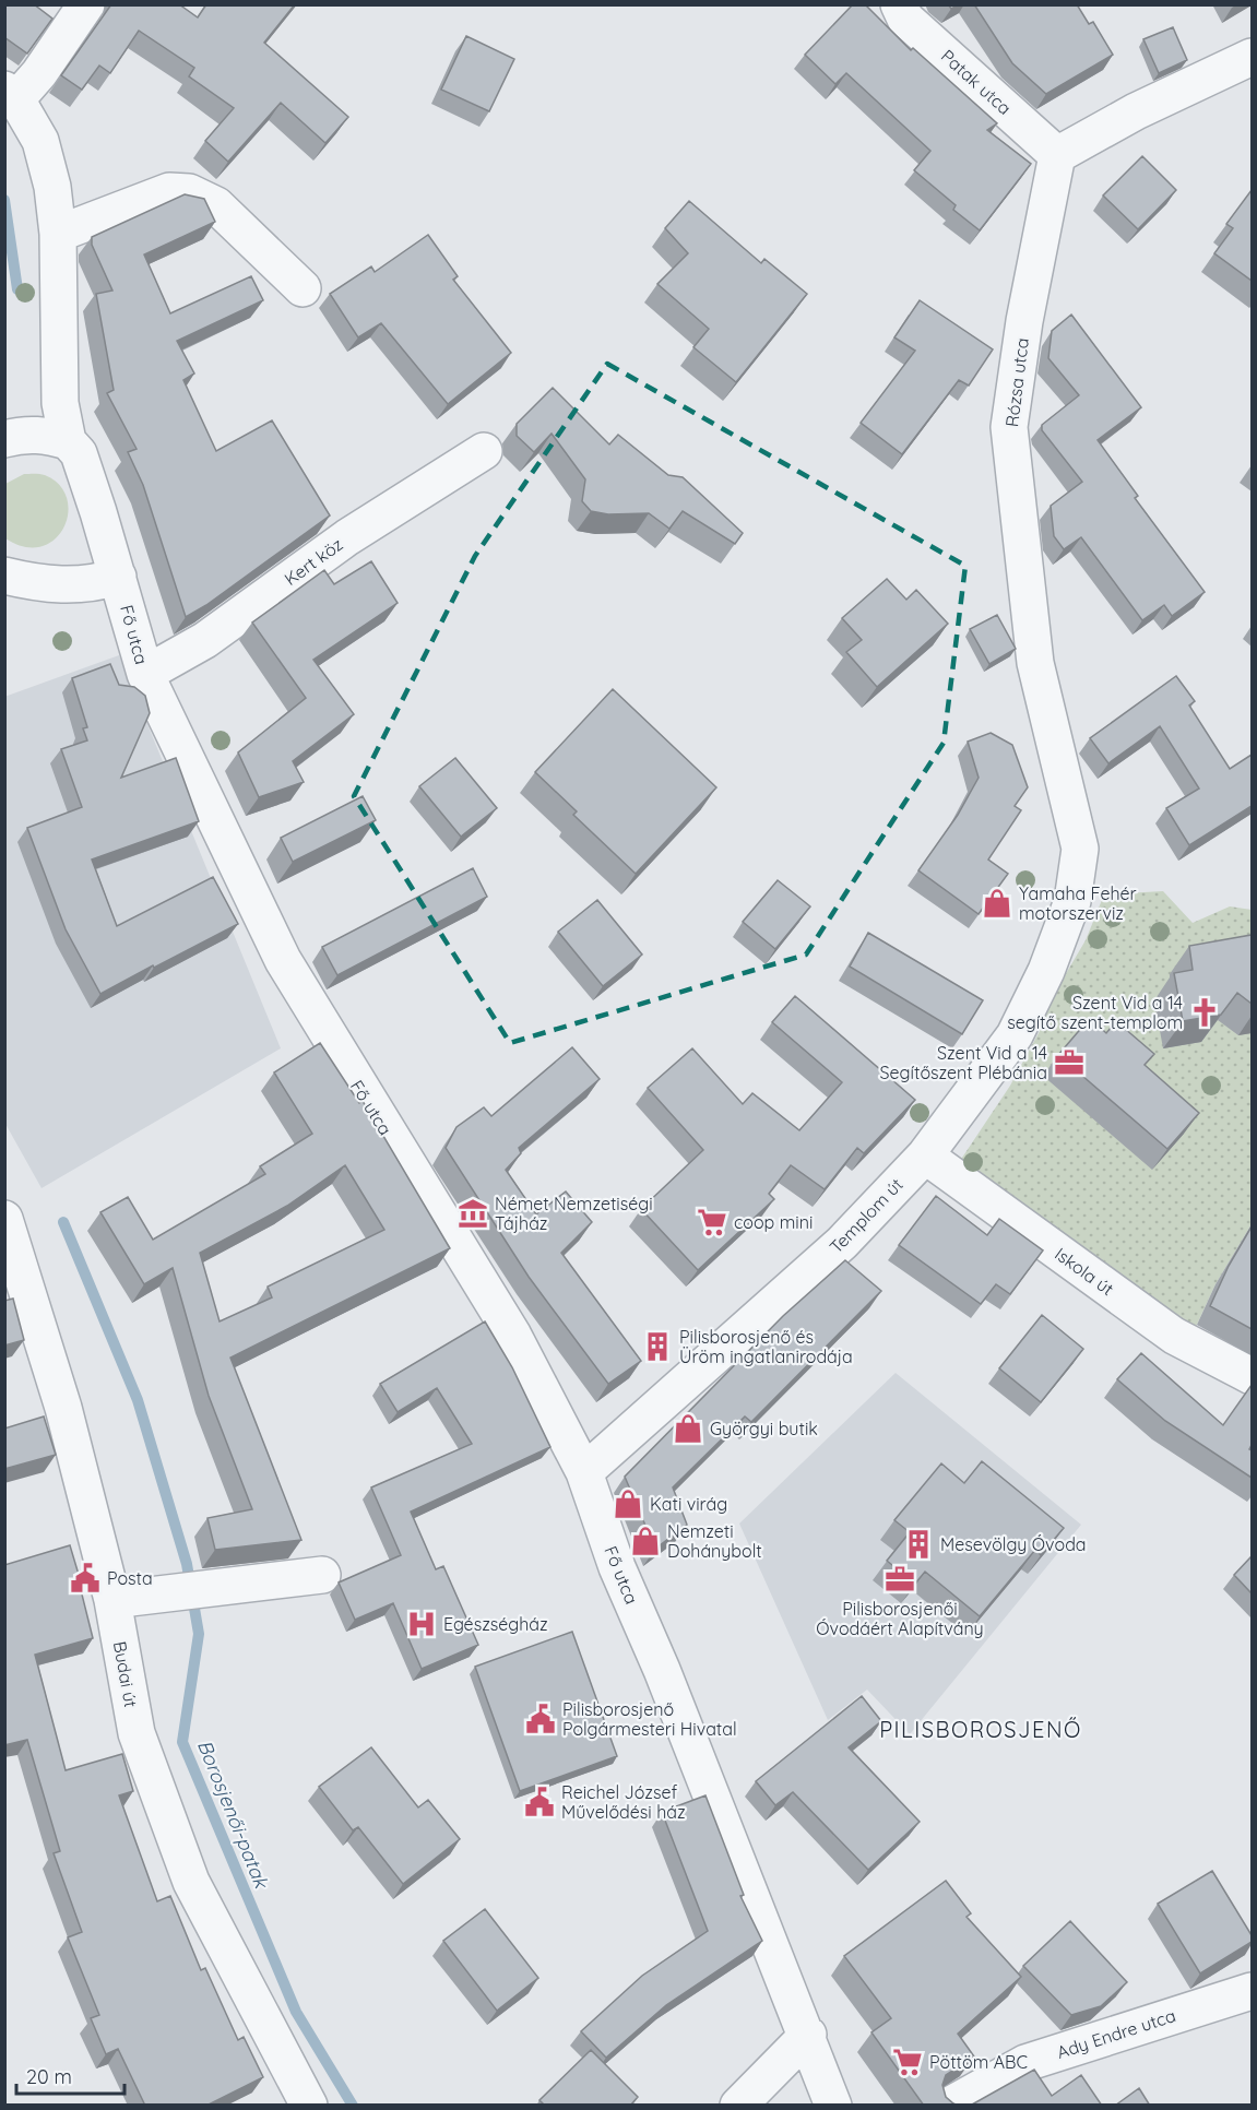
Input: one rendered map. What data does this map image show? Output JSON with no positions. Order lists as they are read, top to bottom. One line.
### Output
{"streets":{"street":["Patak utca","Rózsa utca","Kert köz","Fő utca","Templom út","Iskola út","Budai út","Ady Endre utca"]},"crossings":[["Patak utca","Rózsa utca"],["Rózsa utca","Templom út"],["Kert köz","Fő utca"],["Fő utca","Templom út"],["Templom út","Iskola út"]],"districts":["PILISBOROSJENŐ"],"water":["Borosjenői-patak"],"places":{"shop":["Yamaha Fehér motorszerviz","Györgyi butik","Kati virág","Nemzeti Dohánybolt"],"church":["Szent Vid a 14 segítő szent-templom"],"office":["Szent Vid a 14 Segítőszent Plébánia","Pilisborosjenői Óvodáért Alapítvány"],"museum":["Német Nemzetiségi Tájház"],"supermarket":["coop mini","Pöttöm ABC"],"building":["Pilisborosjenő és Üröm ingatlanirodája","Mesevölgy Óvoda"],"public building":["Posta","Pilisborosjenő Polgármesteri Hivatal","Reichel József Művelődési ház"],"hospital":["Egészségház"]},"scale_bar":"20 m"}
